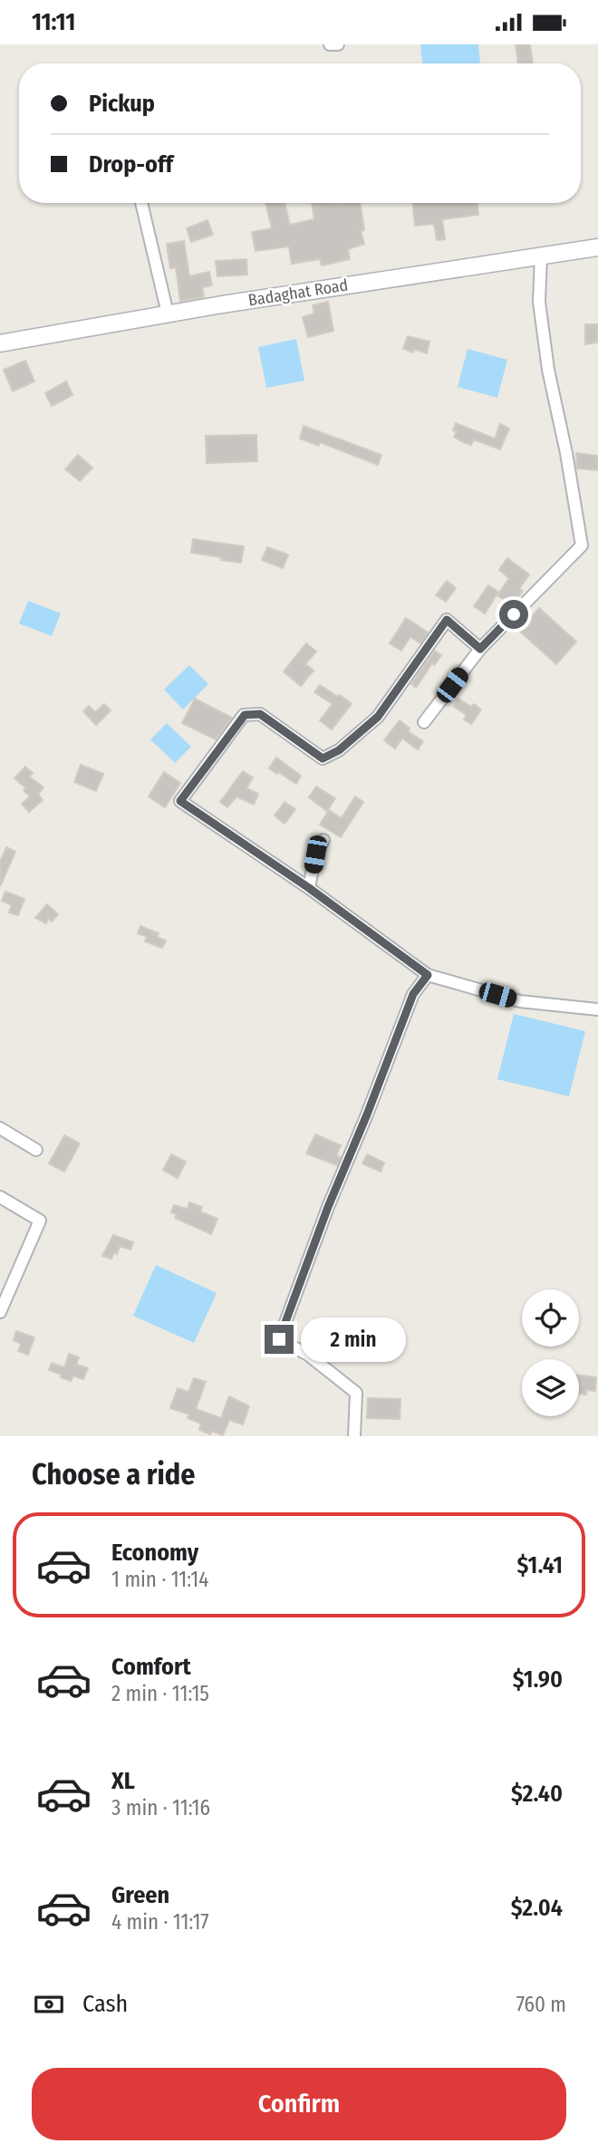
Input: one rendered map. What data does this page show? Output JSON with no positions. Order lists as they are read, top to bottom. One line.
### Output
{"streets":{"main road":["Badaghat Road"]},"page":{"status":"11:11","banner":["Pickup","Drop-off"],"bubble":"2 min","heading":"Choose a ride","list":[{"name":"Economy","note":"1 min · 11:14","value":"$1.41"},{"name":"Comfort","note":"2 min · 11:15","value":"$1.90"},{"name":"XL","note":"3 min · 11:16","value":"$2.40"},{"name":"Green","note":"4 min · 11:17","value":"$2.04"}],"pay":["Cash","760 m"],"buttons":"Confirm"}}
